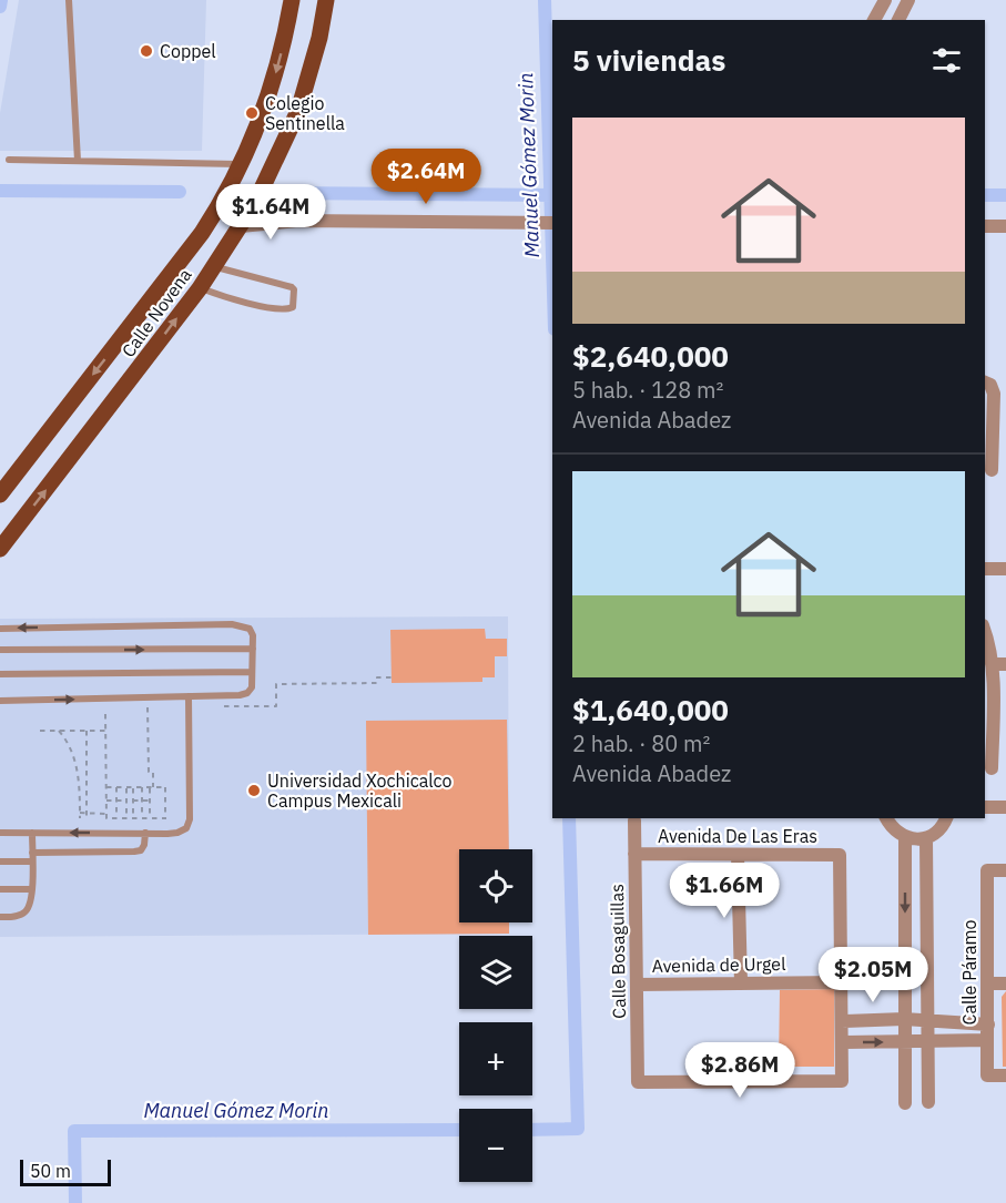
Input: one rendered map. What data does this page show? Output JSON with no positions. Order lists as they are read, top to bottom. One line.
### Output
{"streets":{"main road":["Calle Novena"],"street":["Avenida De Las Eras","Calle Bosaguillas","Avenida de Urgel","Calle Páramo"]},"crossings":[["Avenida De Las Eras","Calle Bosaguillas"],["Avenida De Las Eras","Avenida de Urgel"],["Calle Bosaguillas","Avenida de Urgel"]],"water":["Manuel Gómez Morin"],"places":["Coppel","Colegio Sentinella","Universidad Xochicalco Campus Mexicali"],"scale_bar":"50 m","page":{"heading":"5 viviendas","list":[{"name":"$2,640,000","note":"5 hab. · 128 m² · Avenida Abadez"},{"name":"$1,640,000","note":"2 hab. · 80 m² · Avenida Abadez"}],"price":["$2.64M","$1.64M","$1.66M","$2.05M","$2.86M"],"map_buttons":["+","−"],"scale":"50 m"}}
